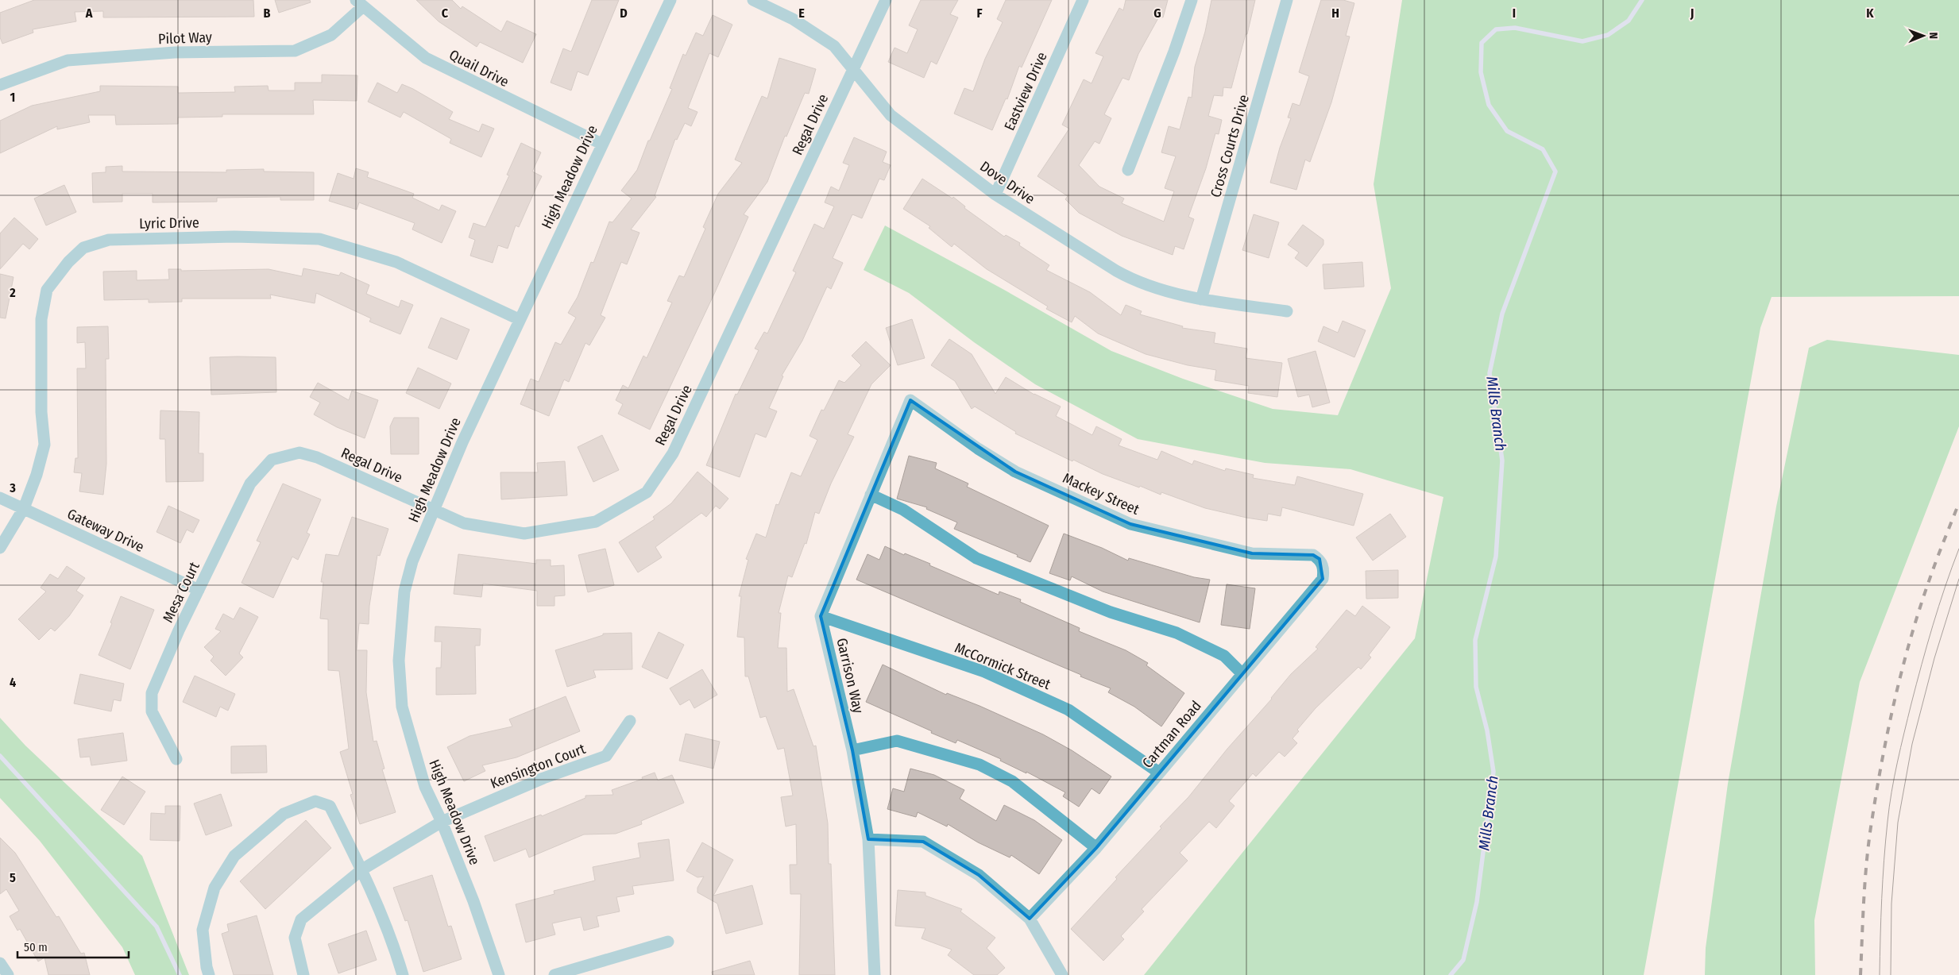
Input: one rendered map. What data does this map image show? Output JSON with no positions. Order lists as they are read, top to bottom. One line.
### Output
{"streets":{"street":["Pilot Way","Quail Drive","Eastview Drive","Regal Drive","Cross Courts Drive","High Meadow Drive","Dove Drive","Lyric Drive","Mackey Street","Gateway Drive","Mesa Court","McCormick Street","Garrison Way","Cartman Road","Kensington Court"]},"crossings":[["Pilot Way","Quail Drive"],["Quail Drive","High Meadow Drive"],["Eastview Drive","Dove Drive"],["Regal Drive","High Meadow Drive"],["Regal Drive","Dove Drive"],["Regal Drive","Mesa Court"],["Cross Courts Drive","Dove Drive"],["High Meadow Drive","Lyric Drive"],["High Meadow Drive","Kensington Court"],["Lyric Drive","Gateway Drive"],["Mackey Street","Cartman Road"],["Gateway Drive","Mesa Court"],["McCormick Street","Garrison Way"],["McCormick Street","Cartman Road"]],"water":["Mills Branch"],"scale_bar":"50 m","north":"right","grid":{"columns":["A","B","C","D","E","F","G","H","I","J","K"],"rows":["1","2","3","4","5"]}}
